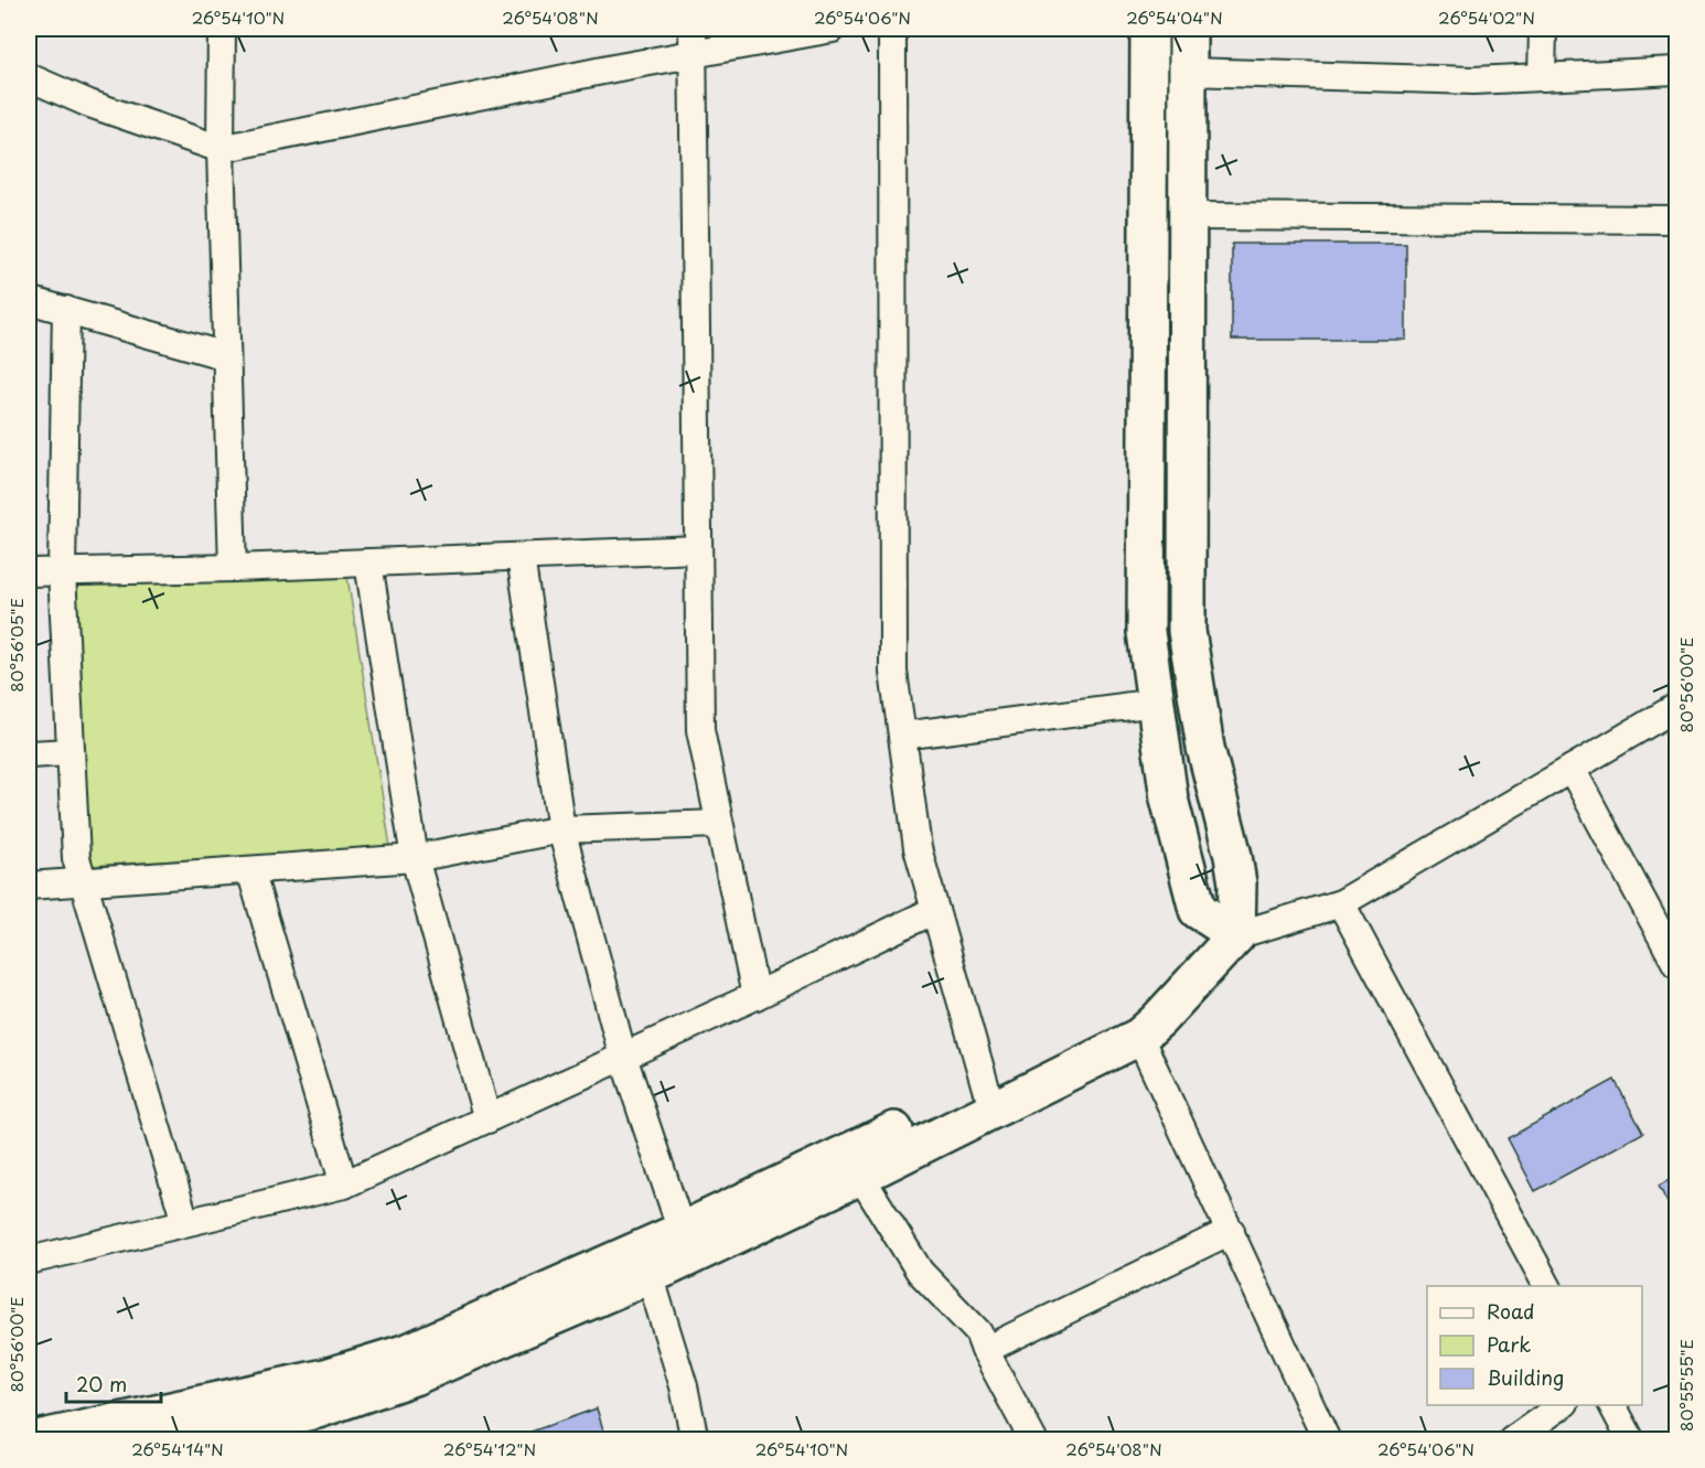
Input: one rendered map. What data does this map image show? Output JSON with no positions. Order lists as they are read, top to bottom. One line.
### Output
{"legend":["Road","Park","Building"],"scale_bar":"20 m","coordinates":["26°54'10\"N","26°54'08\"N","26°54'06\"N","26°54'04\"N","26°54'02\"N","80°56'05\"E","80°56'00\"E","80°55'55\"E","26°54'14\"N","26°54'12\"N"]}
